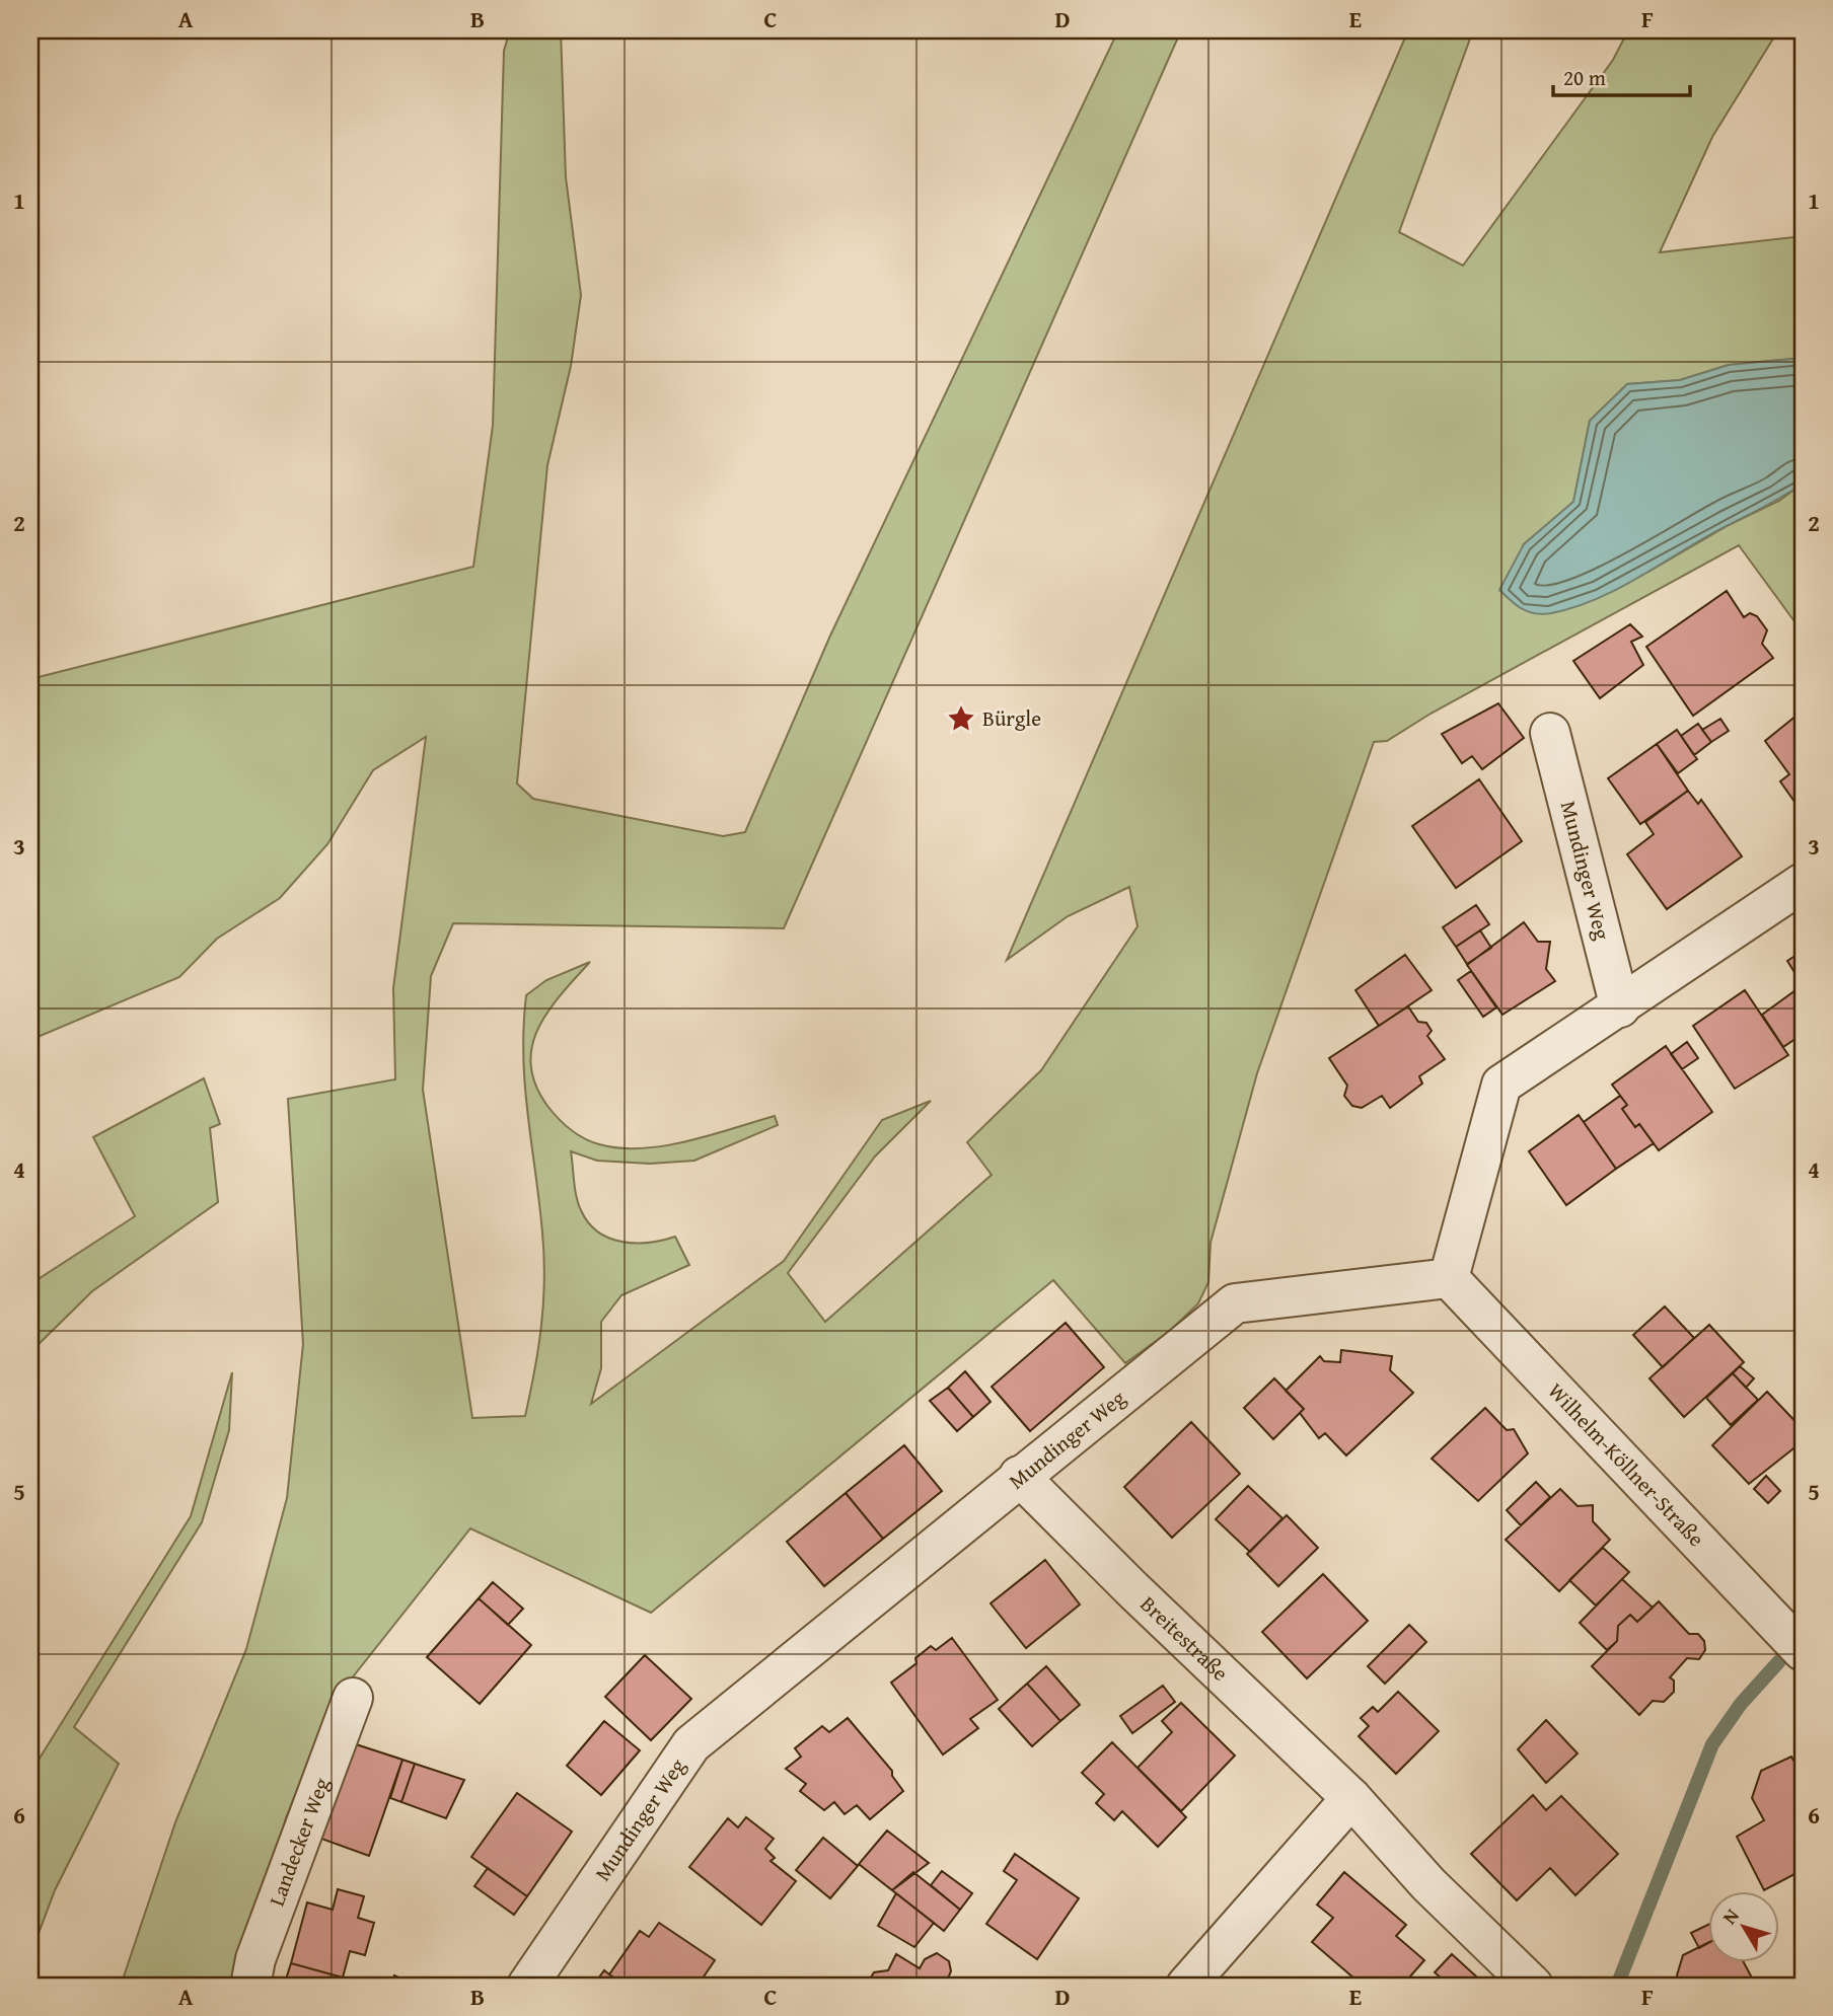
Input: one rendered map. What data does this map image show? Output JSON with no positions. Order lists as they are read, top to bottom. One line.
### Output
{"streets":{"street":["Mundinger Weg","Wilhelm-Köllner-Straße","Breitestraße","Landecker Weg"]},"crossings":[["Mundinger Weg","Wilhelm-Köllner-Straße"],["Mundinger Weg","Breitestraße"]],"places":{"place":["Bürgle"]},"scale_bar":"20 m","north":"top left","grid":{"columns":["A","B","C","D","E","F"],"rows":["1","2","3","4","5","6"]}}
